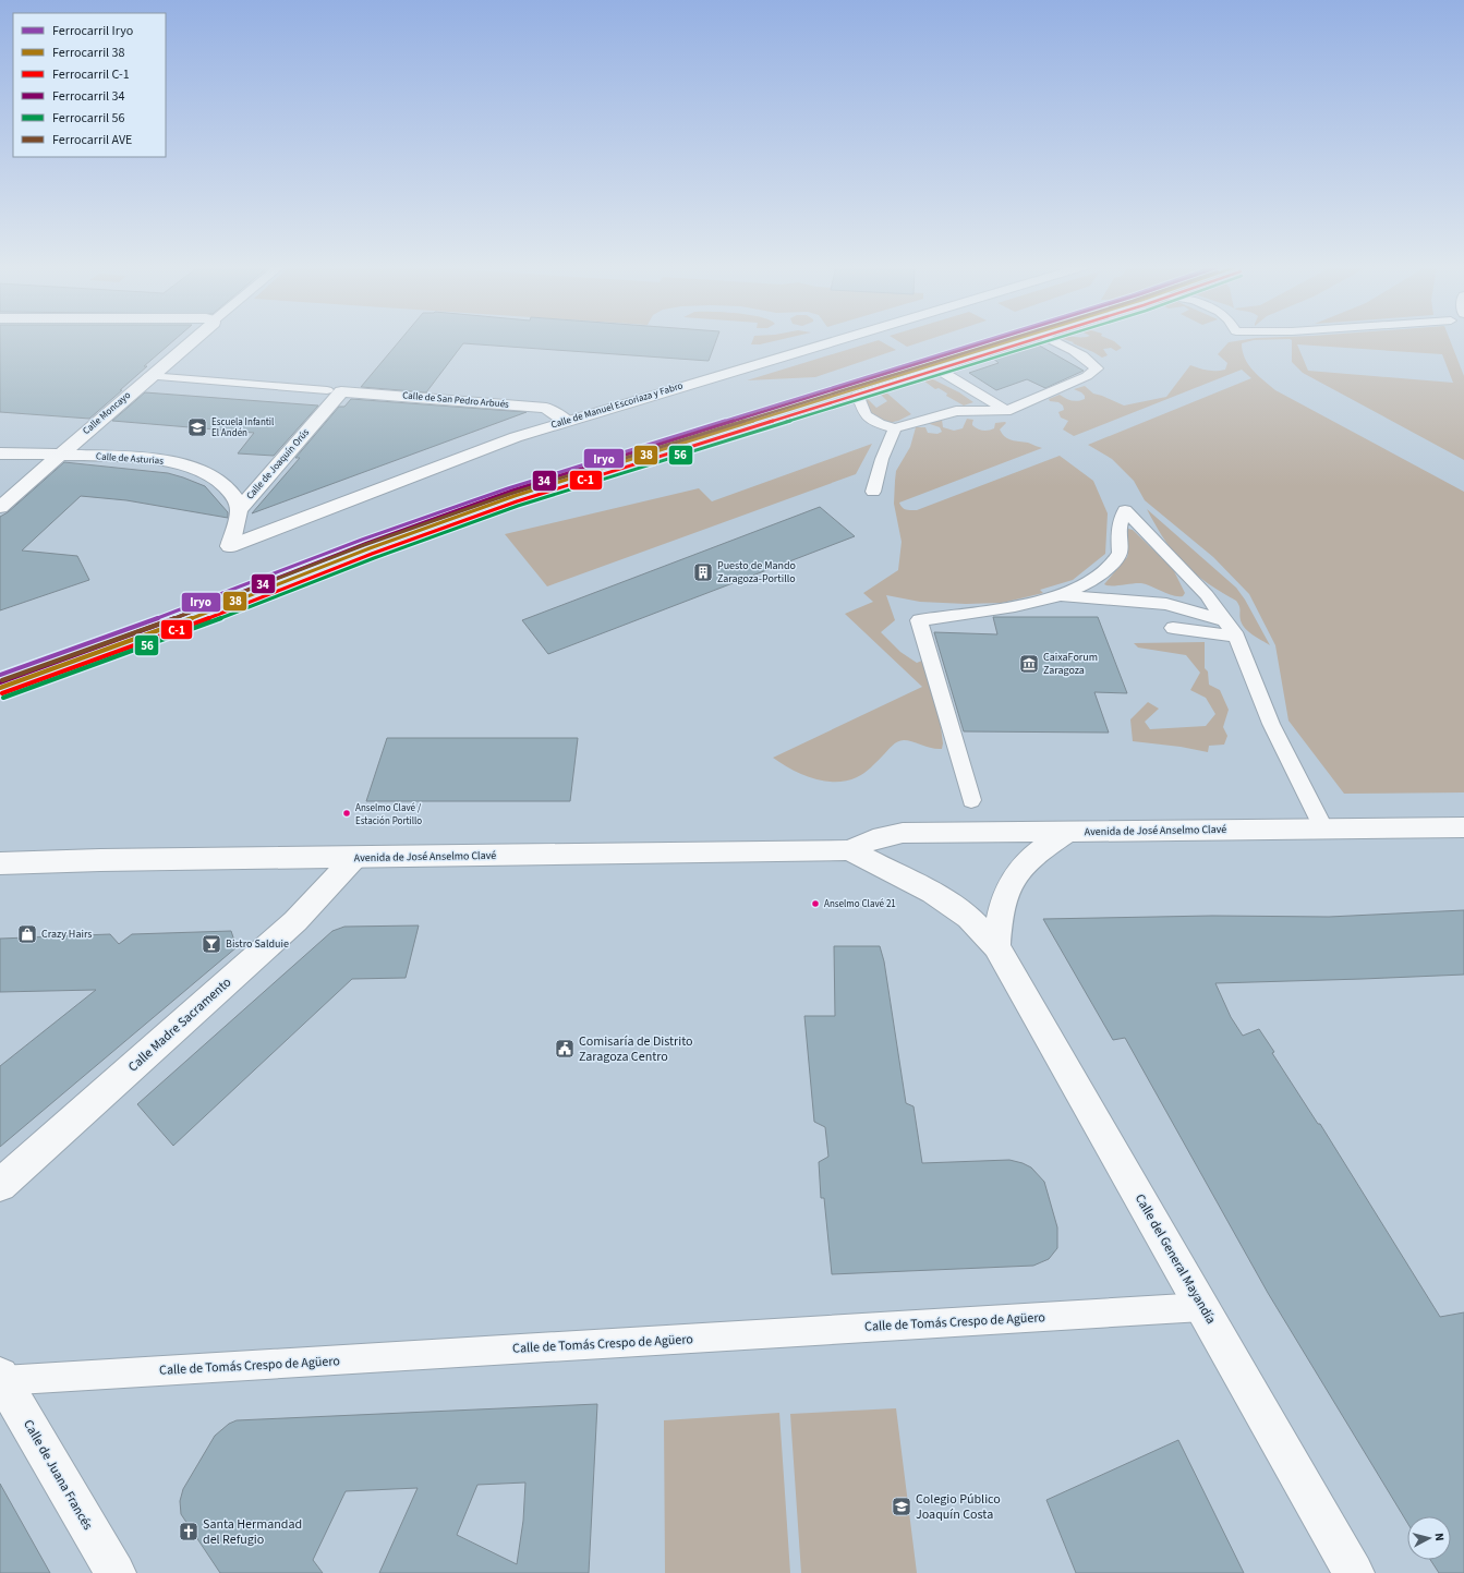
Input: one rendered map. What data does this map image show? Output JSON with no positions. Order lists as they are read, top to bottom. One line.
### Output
{"streets":{"street":["Calle de San Pedro Arbués","Calle de Manuel Escoriaza y Fabro","Calle Moncayo","Calle de Asturias","Calle de Joaquín Orús","Avenida de José Anselmo Clavé","Calle Madre Sacramento","Calle del General Mayandía","Calle de Tomás Crespo de Agüero","Calle de Juana Francés"]},"crossings":[["Calle de San Pedro Arbués","Calle de Manuel Escoriaza y Fabro"],["Calle de San Pedro Arbués","Calle Moncayo"],["Calle de San Pedro Arbués","Calle de Joaquín Orús"],["Calle de Manuel Escoriaza y Fabro","Calle de Joaquín Orús"],["Calle Moncayo","Calle de Asturias"],["Calle de Asturias","Calle de Joaquín Orús"],["Avenida de José Anselmo Clavé","Calle Madre Sacramento"],["Avenida de José Anselmo Clavé","Calle del General Mayandía"],["Calle del General Mayandía","Calle de Tomás Crespo de Agüero"],["Calle de Tomás Crespo de Agüero","Calle de Juana Francés"]],"places":{"school or university":["Escuela Infantil El Andén","Colegio Público Joaquín Costa"],"building":["Puesto de Mando Zaragoza-Portillo"],"museum":["CaixaForum Zaragoza"],"other":["Anselmo Clavé / Estación Portillo","Anselmo Clavé 21"],"shop":["Crazy Hairs"],"bar":["Bistro Salduie"],"public building":["Comisaría de Distrito Zaragoza Centro"],"church":["Santa Hermandad del Refugio"]},"lines":["rail line Iryo","rail line 38","rail line C-1","rail line 34","rail line 56","rail line AVE"],"legend":["Ferrocarril Iryo","Ferrocarril 38","Ferrocarril C-1","Ferrocarril 34","Ferrocarril 56","Ferrocarril AVE"],"north":"right"}
